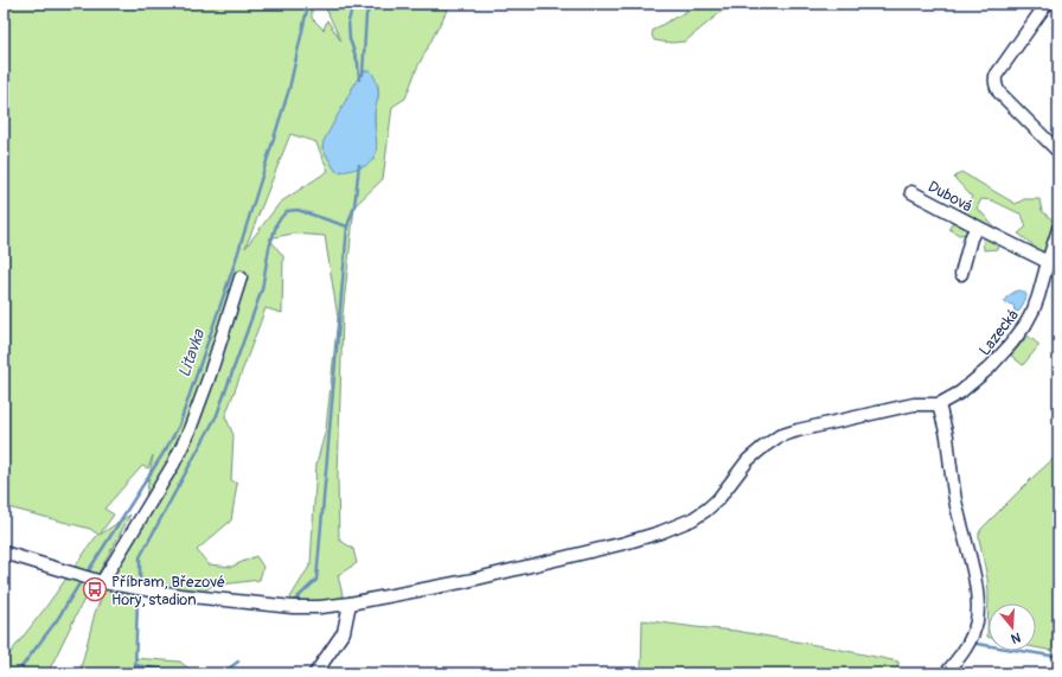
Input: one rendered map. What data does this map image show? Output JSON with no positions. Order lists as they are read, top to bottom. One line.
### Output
{"streets":{"street":["Dubová","Lazecká"]},"crossings":[["Dubová","Lazecká"]],"water":["Litavka"],"places":{"bus stop":["Příbram, Březové Hory, stadion"]},"north":"bottom"}
